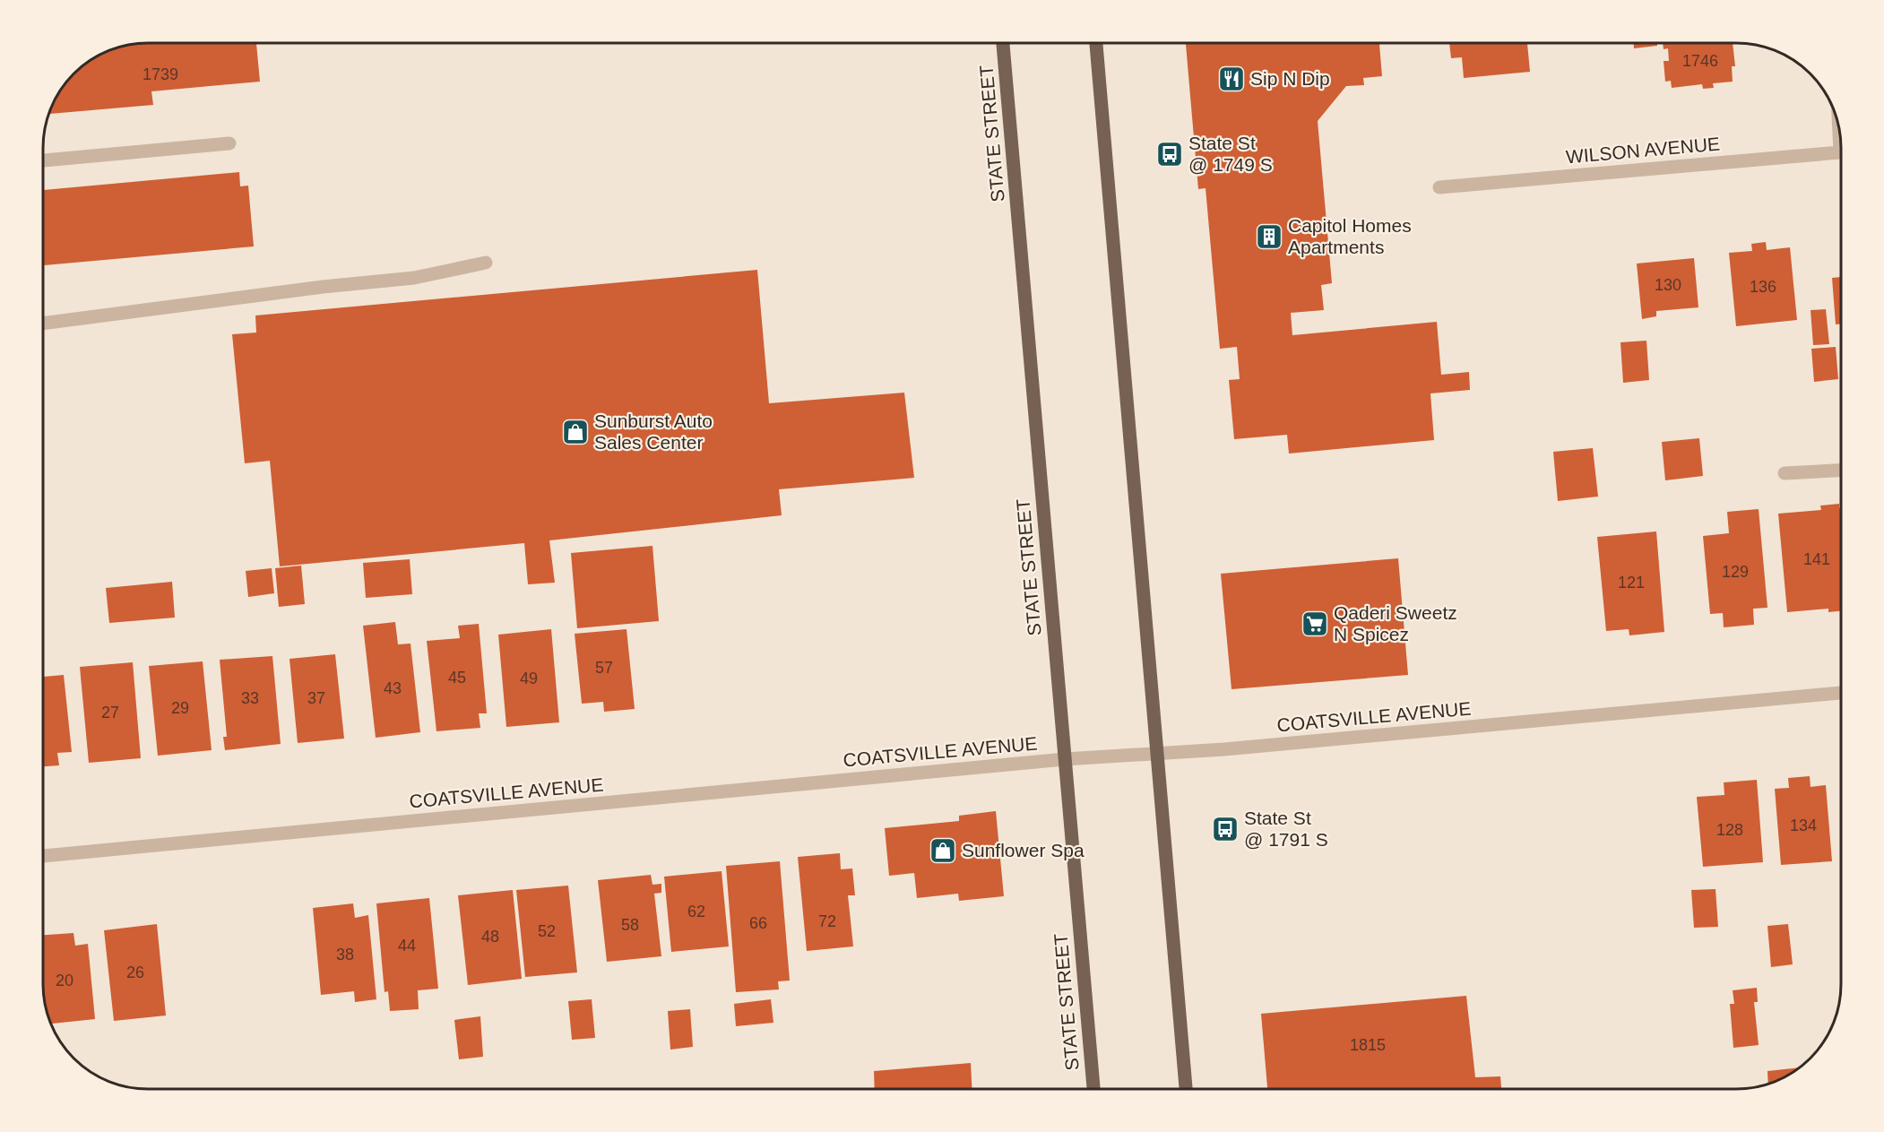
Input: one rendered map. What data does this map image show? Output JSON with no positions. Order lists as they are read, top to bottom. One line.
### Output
{"streets":{"main road":["STATE STREET"],"street":["WILSON AVENUE","COATSVILLE AVENUE"]},"crossings":[["STATE STREET","COATSVILLE AVENUE"]],"places":{"restaurant":["Sip N Dip"],"bus stop":["State St @ 1749 S","State St @ 1791 S"],"building":["Capitol Homes Apartments"],"shop":["Sunburst Auto Sales Center","Sunflower Spa"],"supermarket":["Qaderi Sweetz N Spicez"]},"house_numbers":["1746","1739","130","136","141","129","121","57","45","49","43","33","37","29","27","134","128","62","72","66","58","52","48","44","38","26","20","1815"]}
